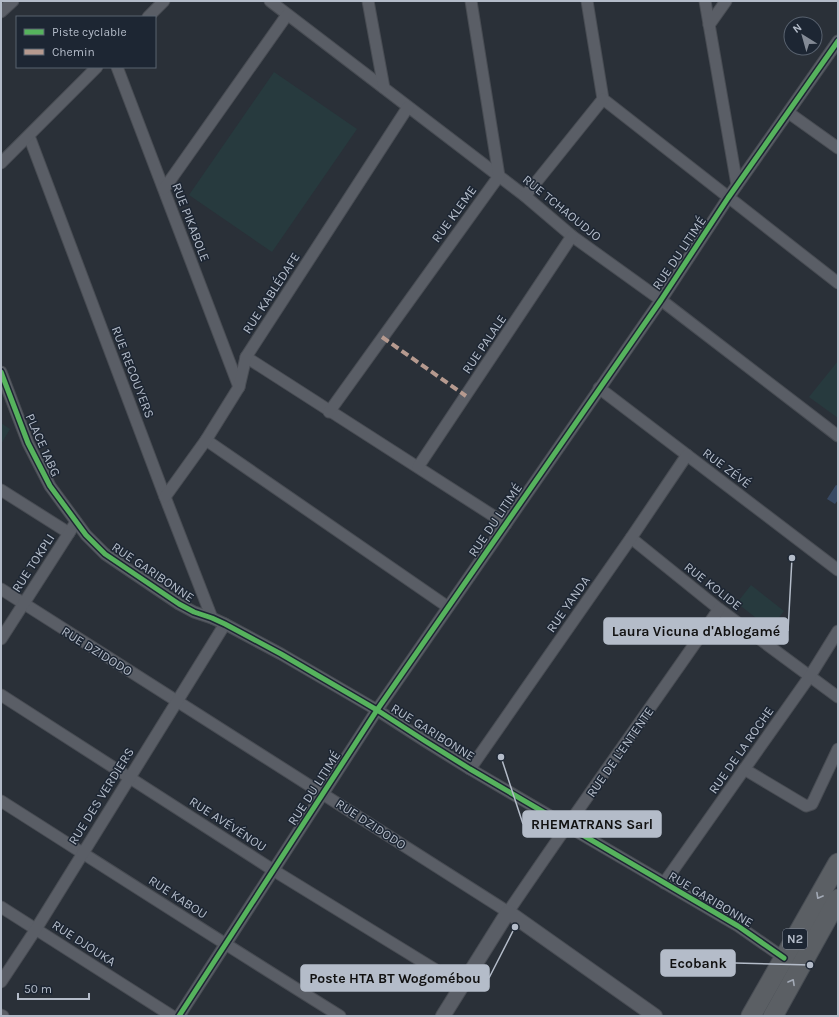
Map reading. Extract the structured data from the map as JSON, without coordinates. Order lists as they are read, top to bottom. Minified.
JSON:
{"streets":{"highway":["N2"],"street":["RUE TCHAOUDJO","RUE KLEME","RUE PIKABOLE","RUE DU LITIMÉ","RUE KABLÉDAFE","RUE PALALE","RUE RECOUYERS","PLACE 1ABG","RUE ZÉVÉ","RUE TOKPLI","RUE GARIBONNE","RUE KOLIDE","RUE YANDA","RUE DZIDODO","RUE DE LA ROCHE","RUE DE L'ENTENTE","RUE DES VERDIERS","RUE AVÉVÉNOU","RUE KABOU","RUE DJOUKA"]},"crossings":[["RUE TCHAOUDJO","RUE KLEME"],["RUE TCHAOUDJO","RUE DU LITIMÉ"],["RUE TCHAOUDJO","RUE KABLÉDAFE"],["RUE TCHAOUDJO","RUE PALALE"],["RUE PIKABOLE","RUE KABLÉDAFE"],["RUE DU LITIMÉ","RUE ZÉVÉ"],["RUE DU LITIMÉ","RUE GARIBONNE"],["RUE DU LITIMÉ","RUE DZIDODO"],["RUE DU LITIMÉ","RUE AVÉVÉNOU"],["RUE DU LITIMÉ","RUE KABOU"],["RUE KABLÉDAFE","RUE RECOUYERS"],["RUE RECOUYERS","RUE GARIBONNE"],["PLACE 1ABG","RUE TOKPLI"],["PLACE 1ABG","RUE GARIBONNE"],["RUE ZÉVÉ","RUE YANDA"],["RUE TOKPLI","RUE GARIBONNE"],["RUE TOKPLI","RUE DZIDODO"],["RUE GARIBONNE","RUE YANDA"],["RUE GARIBONNE","RUE DE LA ROCHE"],["RUE GARIBONNE","RUE DE L'ENTENTE"],["RUE GARIBONNE","RUE DES VERDIERS"],["RUE GARIBONNE","N2"],["RUE KOLIDE","RUE YANDA"],["RUE KOLIDE","RUE DE LA ROCHE"],["RUE KOLIDE","RUE DE L'ENTENTE"],["RUE DZIDODO","RUE DE L'ENTENTE"],["RUE DZIDODO","RUE DES VERDIERS"],["RUE DE L'ENTENTE","RUE AVÉVÉNOU"],["RUE DES VERDIERS","RUE AVÉVÉNOU"],["RUE DES VERDIERS","RUE KABOU"],["RUE DES VERDIERS","RUE DJOUKA"]],"places":["Laura Vicuna d'Ablogamé","RHEMATRANS Sarl","Poste HTA BT Wogomébou","Ecobank"],"legend":["Piste cyclable","Chemin"],"scale_bar":"50 m","north":"top left"}
